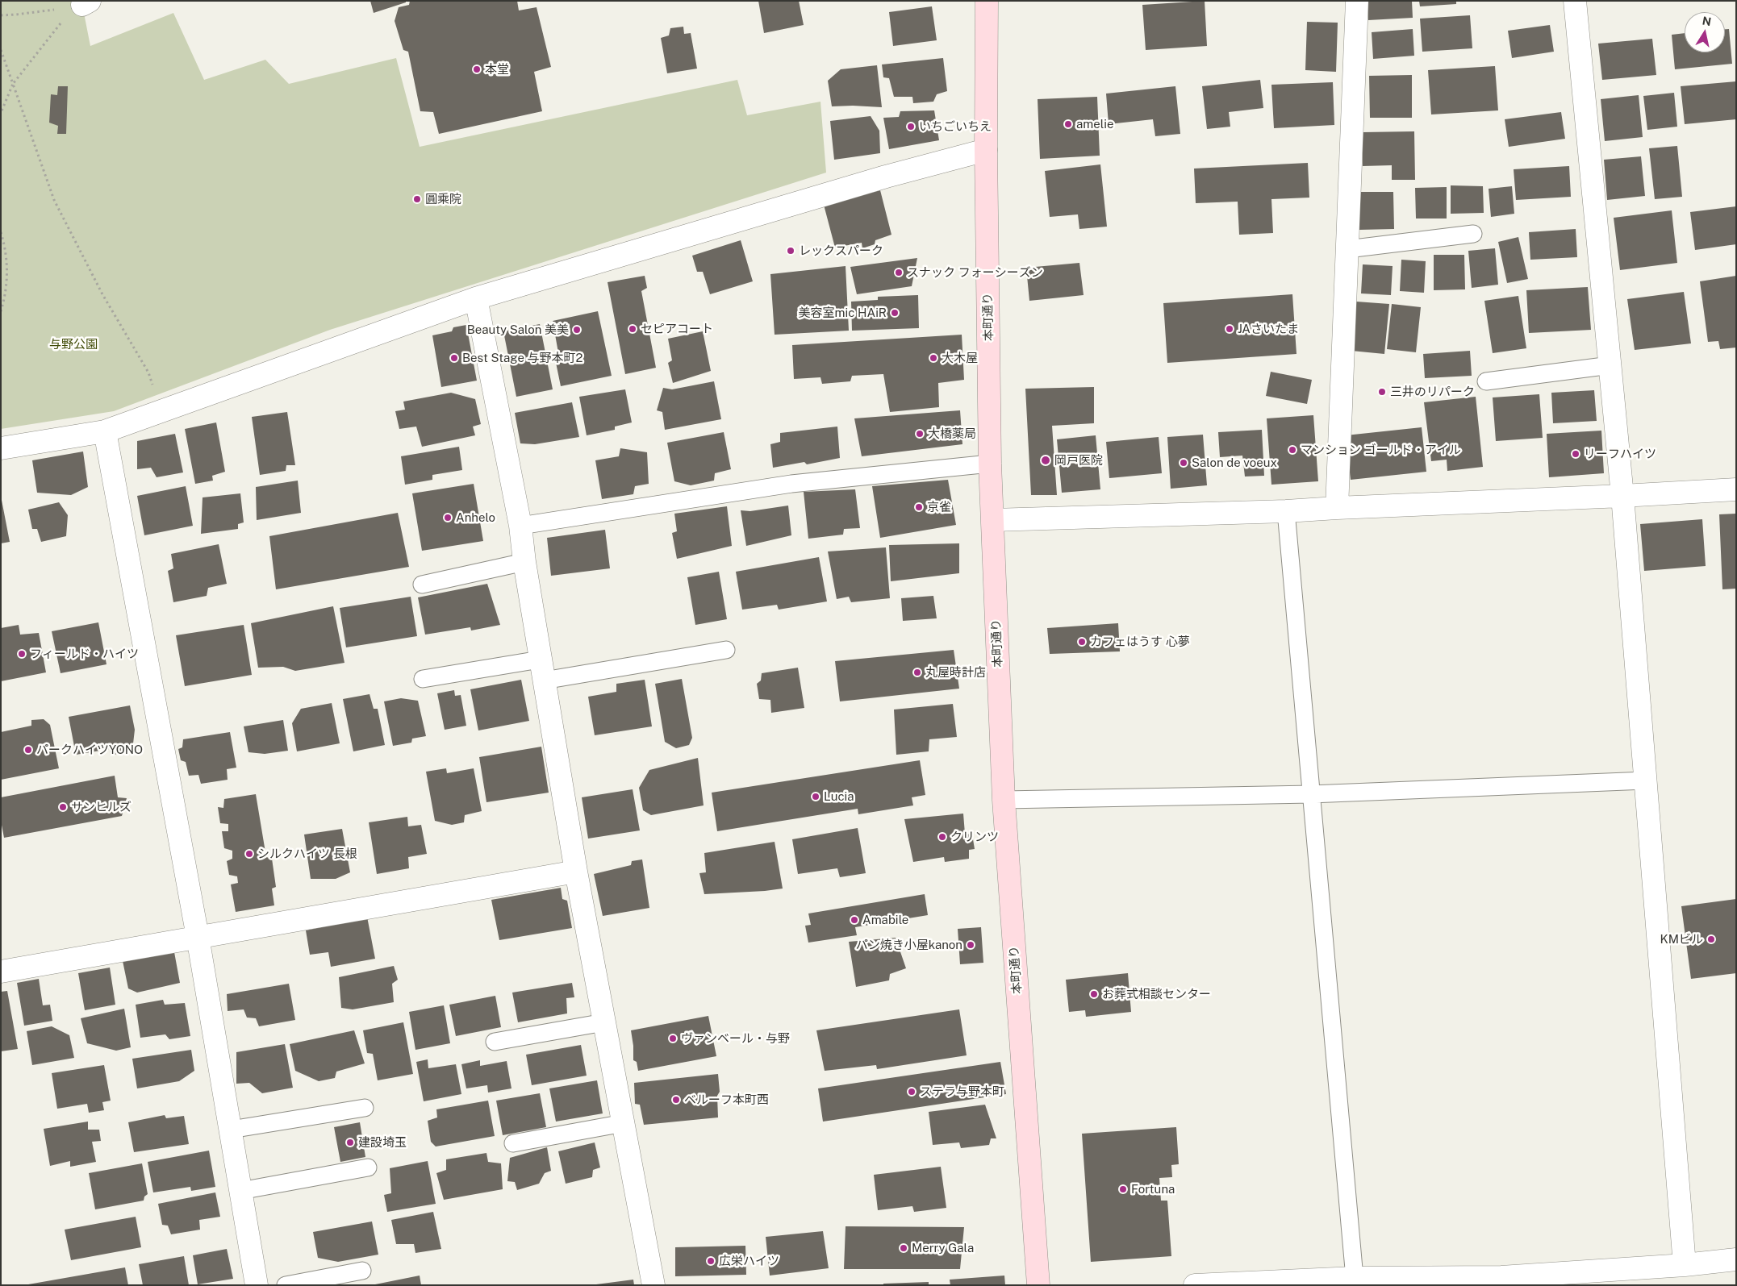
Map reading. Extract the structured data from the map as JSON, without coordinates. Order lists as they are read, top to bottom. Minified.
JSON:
{"streets":{"main road":["本町通り"]},"parks":["与野公園"],"places":["本堂","amelie","いちごいちえ","圓乘院","レックスパーク","スナック フォーシーズン","美容室mic HAiR","セピアコート","JAさいたま","Beauty Salon 美美","Best Stage 与野本町2","大木屋","三井のリパーク","大橋薬局","マンション ゴールド・アイル","リーフハイツ","岡戸医院","Salon de voeux","京雀","Anhelo","カフェはうす 心夢","フィールド・ハイツ","丸屋時計店","パークハイツYONO","Lucia","サンヒルズ","クリンツ","シルクハイツ 長根","Amabile","KMビル","パン焼き小屋kanon","お葬式相談センター","ヴァンベール・与野","ステラ与野本町","ベルーフ本町西","建設埼玉","Fortuna","Merry Gala","広栄ハイツ"],"north":"top"}
